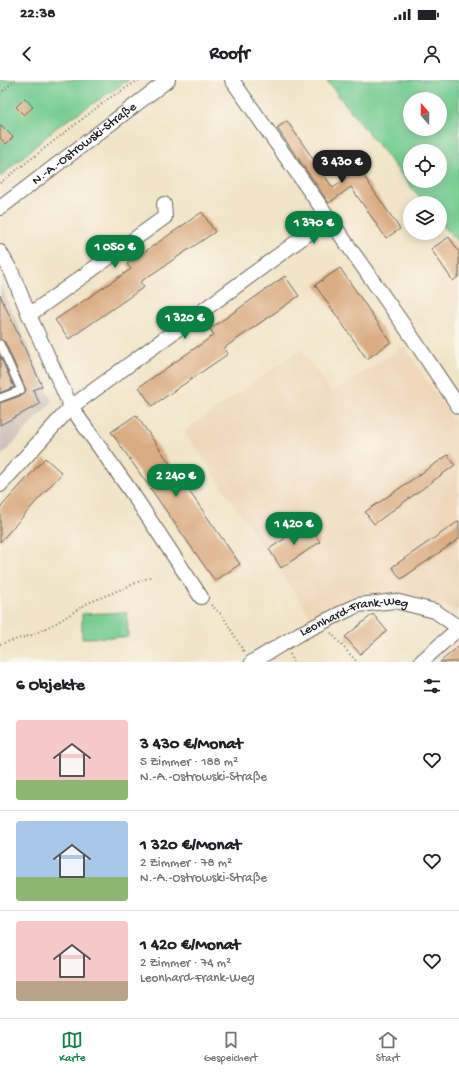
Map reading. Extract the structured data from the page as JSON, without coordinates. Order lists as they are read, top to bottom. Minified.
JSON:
{"streets":{"street":["N.-A.-Ostrowski-Straße","Leonhard-Frank-Weg"]},"north":"top","page":{"status":"22:38","header":"Roofr","price":["3 430 €","1 370 €","1 050 €","1 320 €","2 240 €","1 420 €"],"heading":"6 Objekte","list":[{"name":"3 430 €/Monat","note":"5 Zimmer · 188 m² · N.-A.-Ostrowski-Straße"},{"name":"1 320 €/Monat","note":"2 Zimmer · 78 m² · N.-A.-Ostrowski-Straße"},{"name":"1 420 €/Monat","note":"2 Zimmer · 74 m² · Leonhard-Frank-Weg"}],"tabs":["Karte","Gespeichert","Start"]}}
